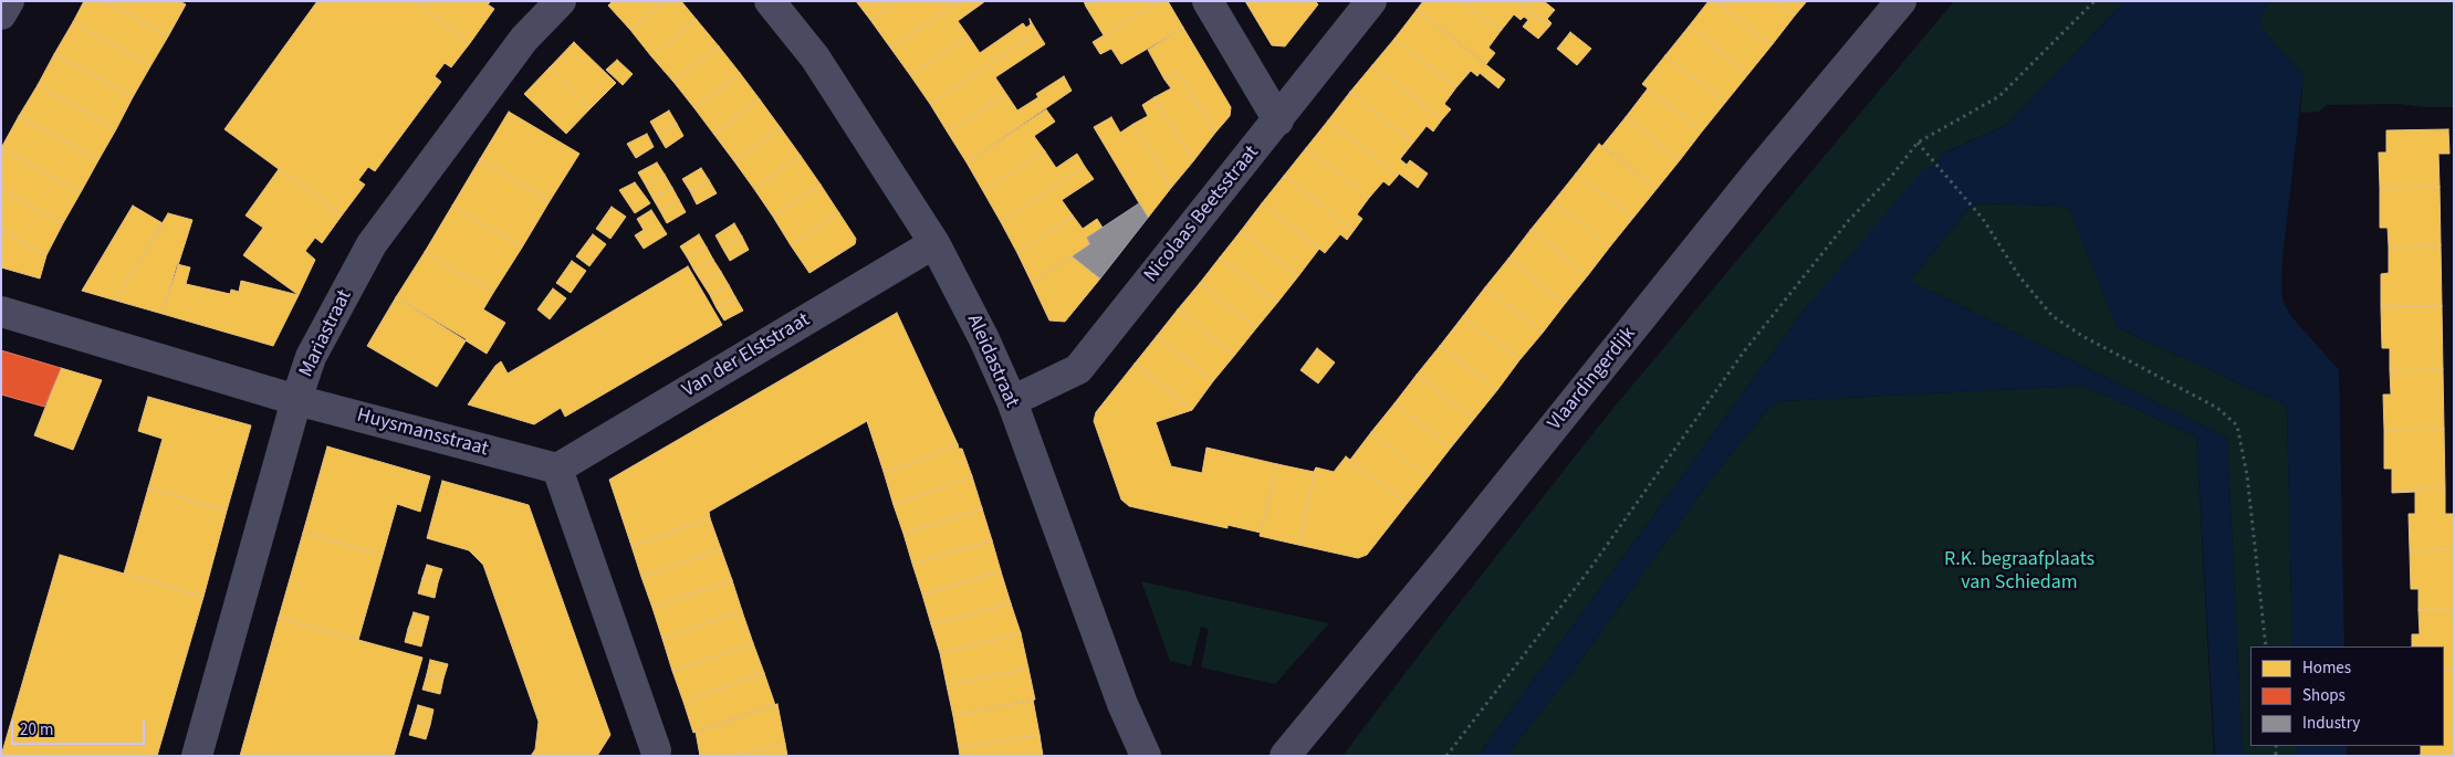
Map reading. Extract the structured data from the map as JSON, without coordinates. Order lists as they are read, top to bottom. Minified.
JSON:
{"streets":{"street":["Nicolaas Beetsstraat","Mariastraat","Van der Elststraat","Aleidastraat","Vlaardingerdijk","Huysmansstraat"]},"crossings":[["Nicolaas Beetsstraat","Aleidastraat"],["Mariastraat","Huysmansstraat"],["Van der Elststraat","Aleidastraat"],["Van der Elststraat","Huysmansstraat"]],"parks":["R.K. begraafplaats van Schiedam"],"legend":["Homes","Shops","Industry"],"scale_bar":"20 m"}
